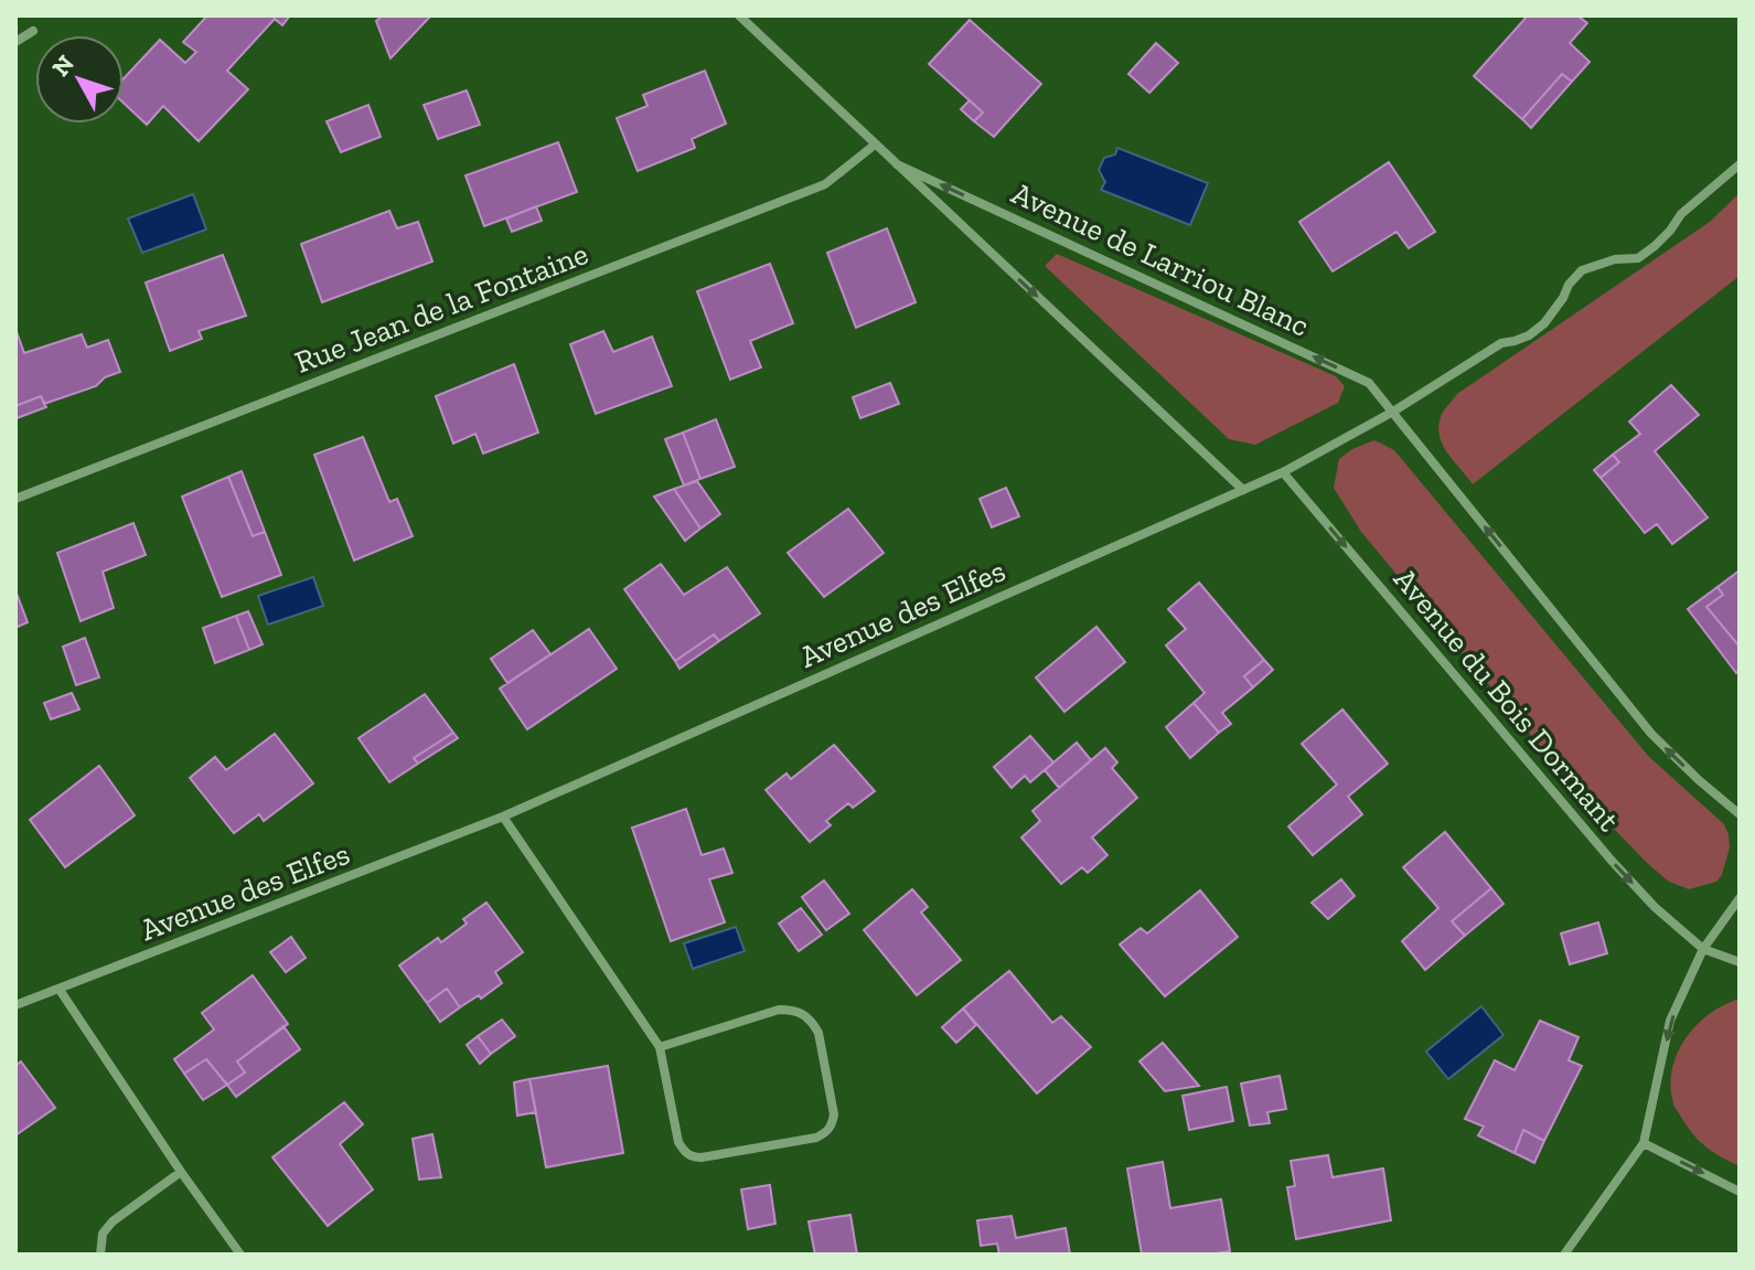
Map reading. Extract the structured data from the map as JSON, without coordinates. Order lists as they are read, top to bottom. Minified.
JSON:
{"streets":{"street":["Avenue de Larriou Blanc","Rue Jean de la Fontaine","Avenue des Elfes","Avenue du Bois Dormant"]},"crossings":[["Avenue de Larriou Blanc","Rue Jean de la Fontaine"],["Avenue de Larriou Blanc","Avenue des Elfes"],["Avenue des Elfes","Avenue du Bois Dormant"]],"one_way":["Avenue du Bois Dormant"],"north":"top left"}
